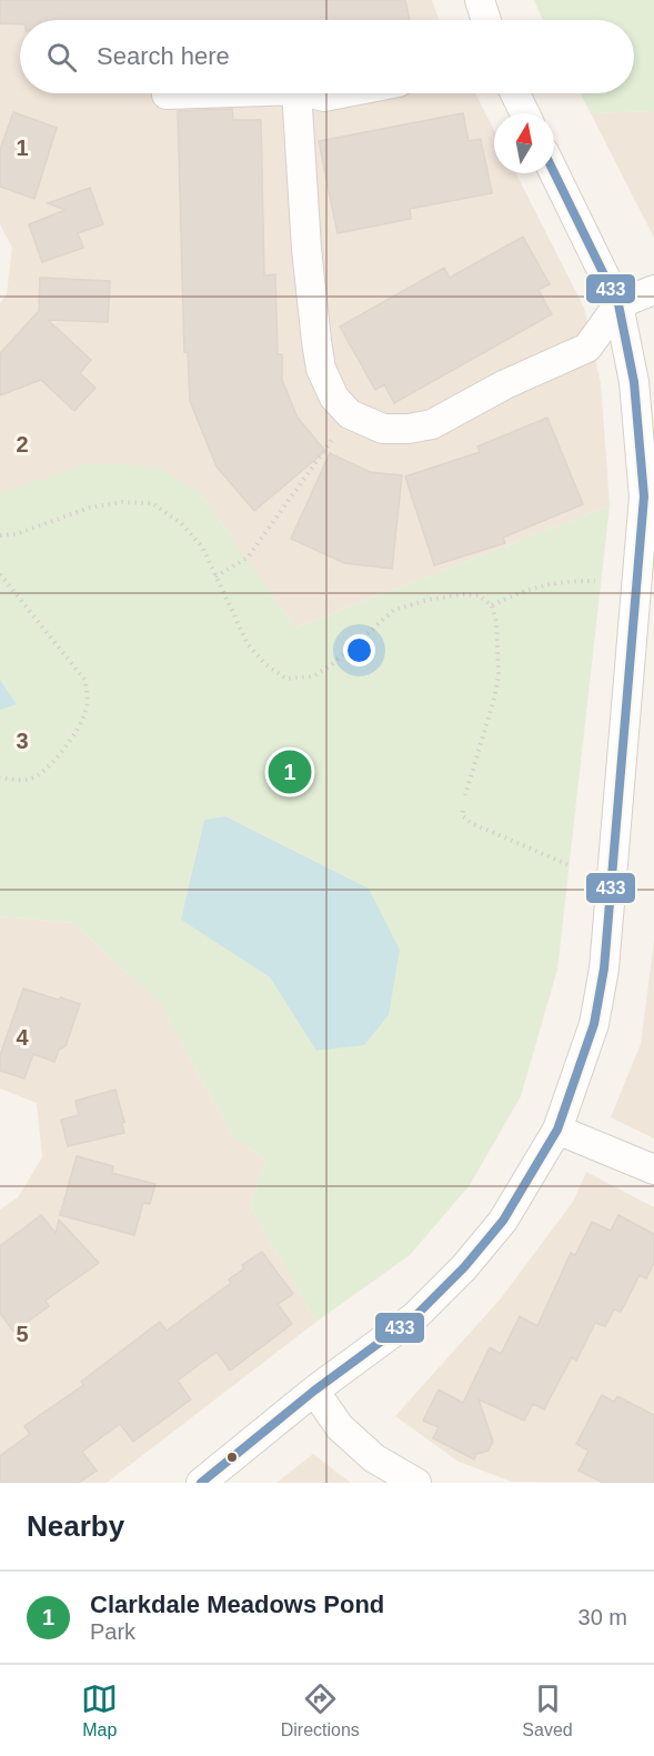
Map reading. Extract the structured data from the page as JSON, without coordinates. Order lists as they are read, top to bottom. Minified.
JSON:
{"lines":["transit line 433"],"north":"top","page":{"search":"Search here","pins":"1","heading":"Nearby","list":[{"mark":"1","name":"Clarkdale Meadows Pond","note":"Park","value":"30 m"}],"nav":["Map","Directions","Saved"]},"grid":{"rows":["1","2","3","4","5"]}}
